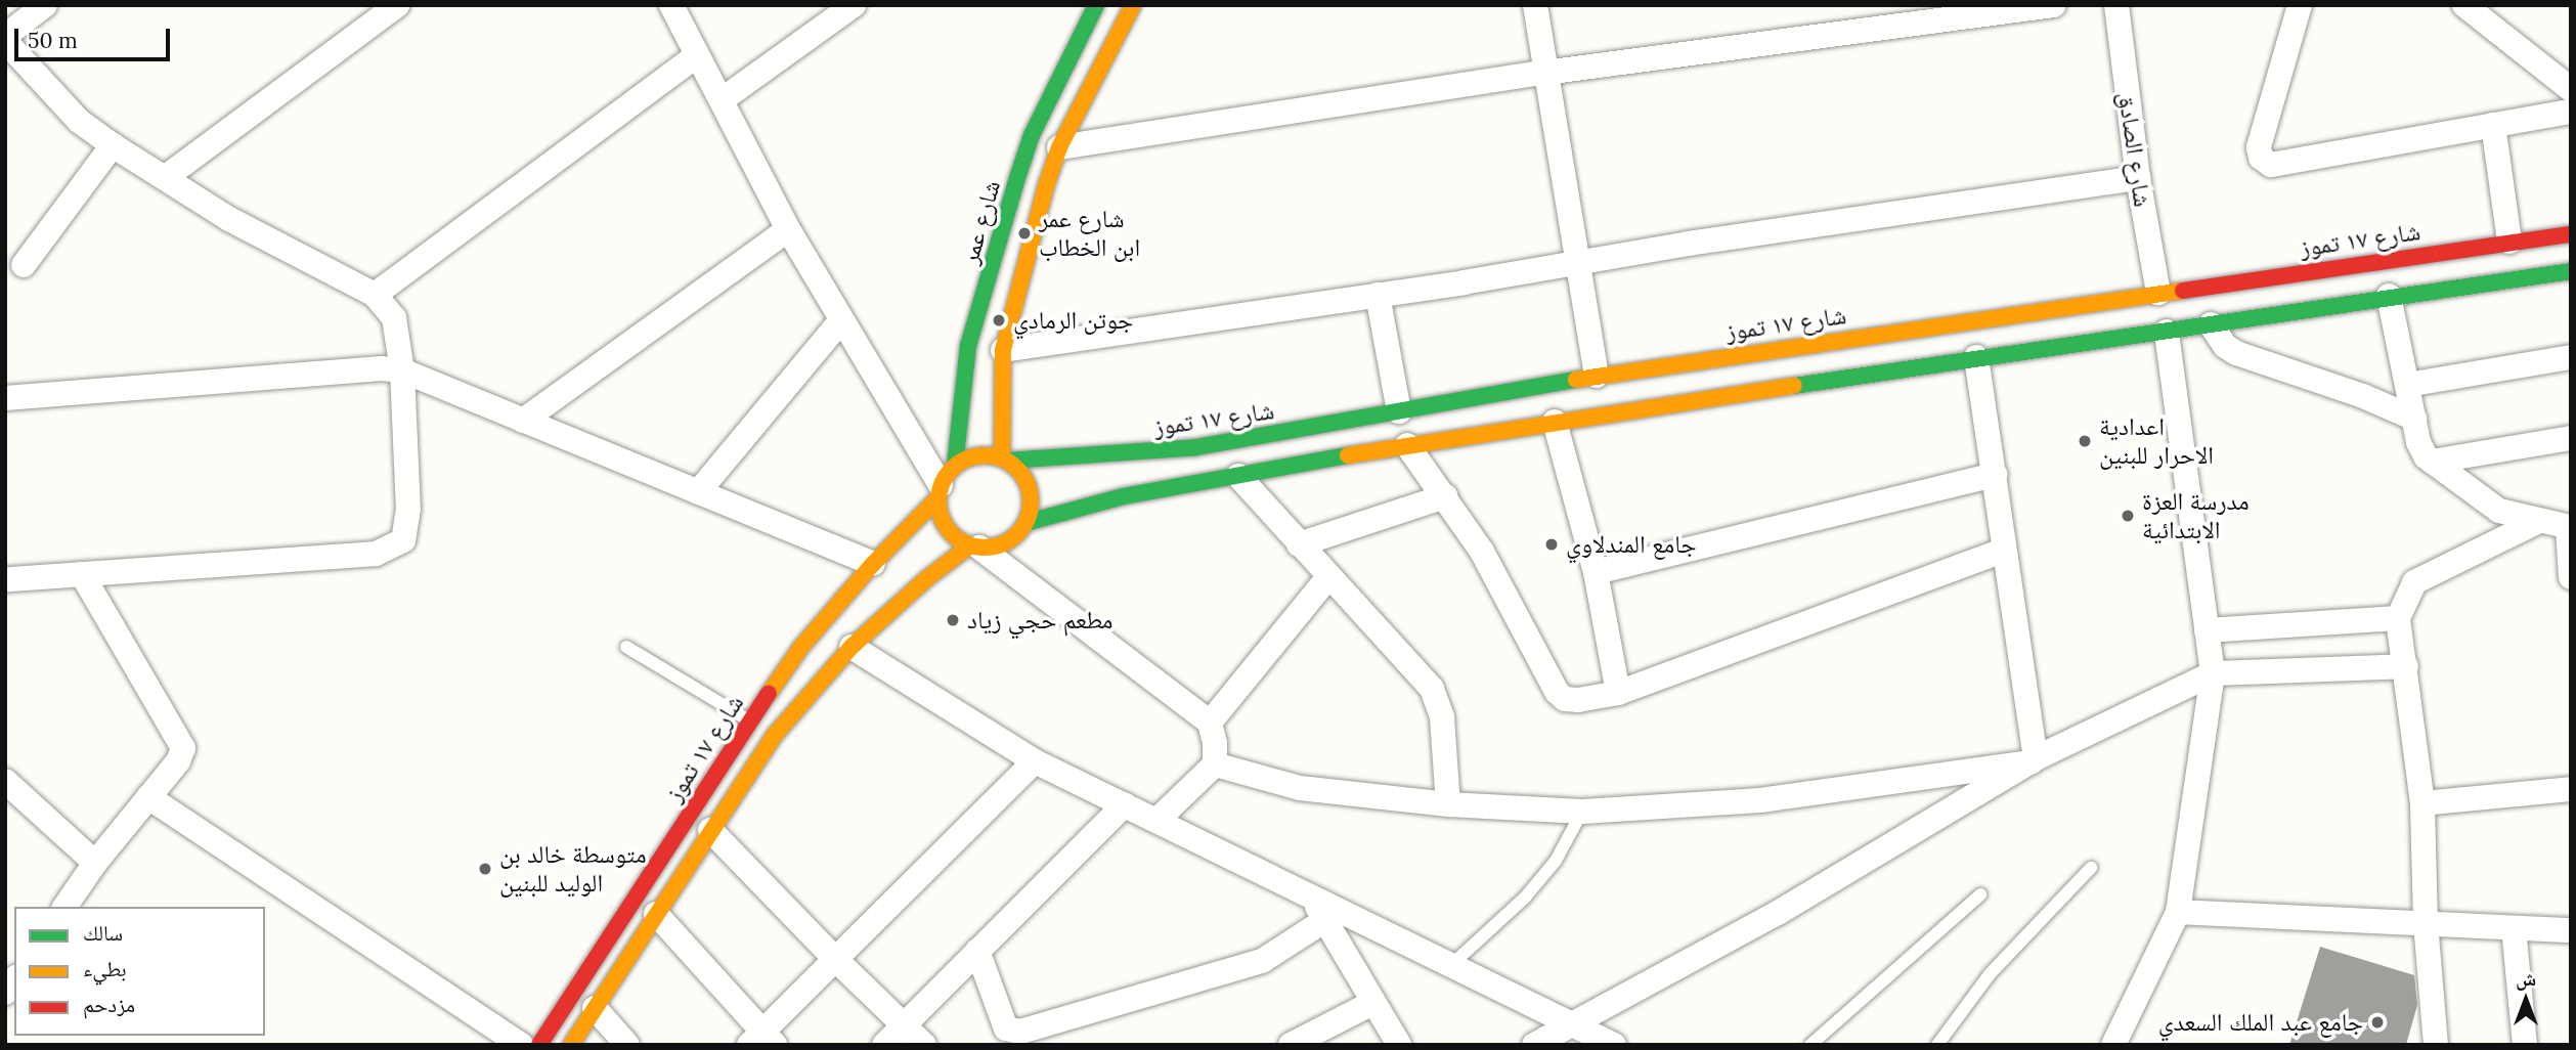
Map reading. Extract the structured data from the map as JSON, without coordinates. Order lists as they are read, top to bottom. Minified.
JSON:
{"streets":{"main road":["شارع عمر","شارع ١٧ تموز"],"street":["شارع الصادق"]},"crossings":[["شارع الصادق","شارع ١٧ تموز"],["شارع عمر","شارع ١٧ تموز"]],"places":["شارع عمر ابن الخطاب","جوتن الرمادي","اعدادية الاحرار للبنين","مدرسة العزة الابتدائية","جامع المندلاوي","مطعم حجي زياد","متوسطة خالد بن الوليد للبنين","جامع عبد الملك السعدي"],"legend":["سالك","بطيء","مزدحم"],"scale_bar":"50 m","north":"top"}
